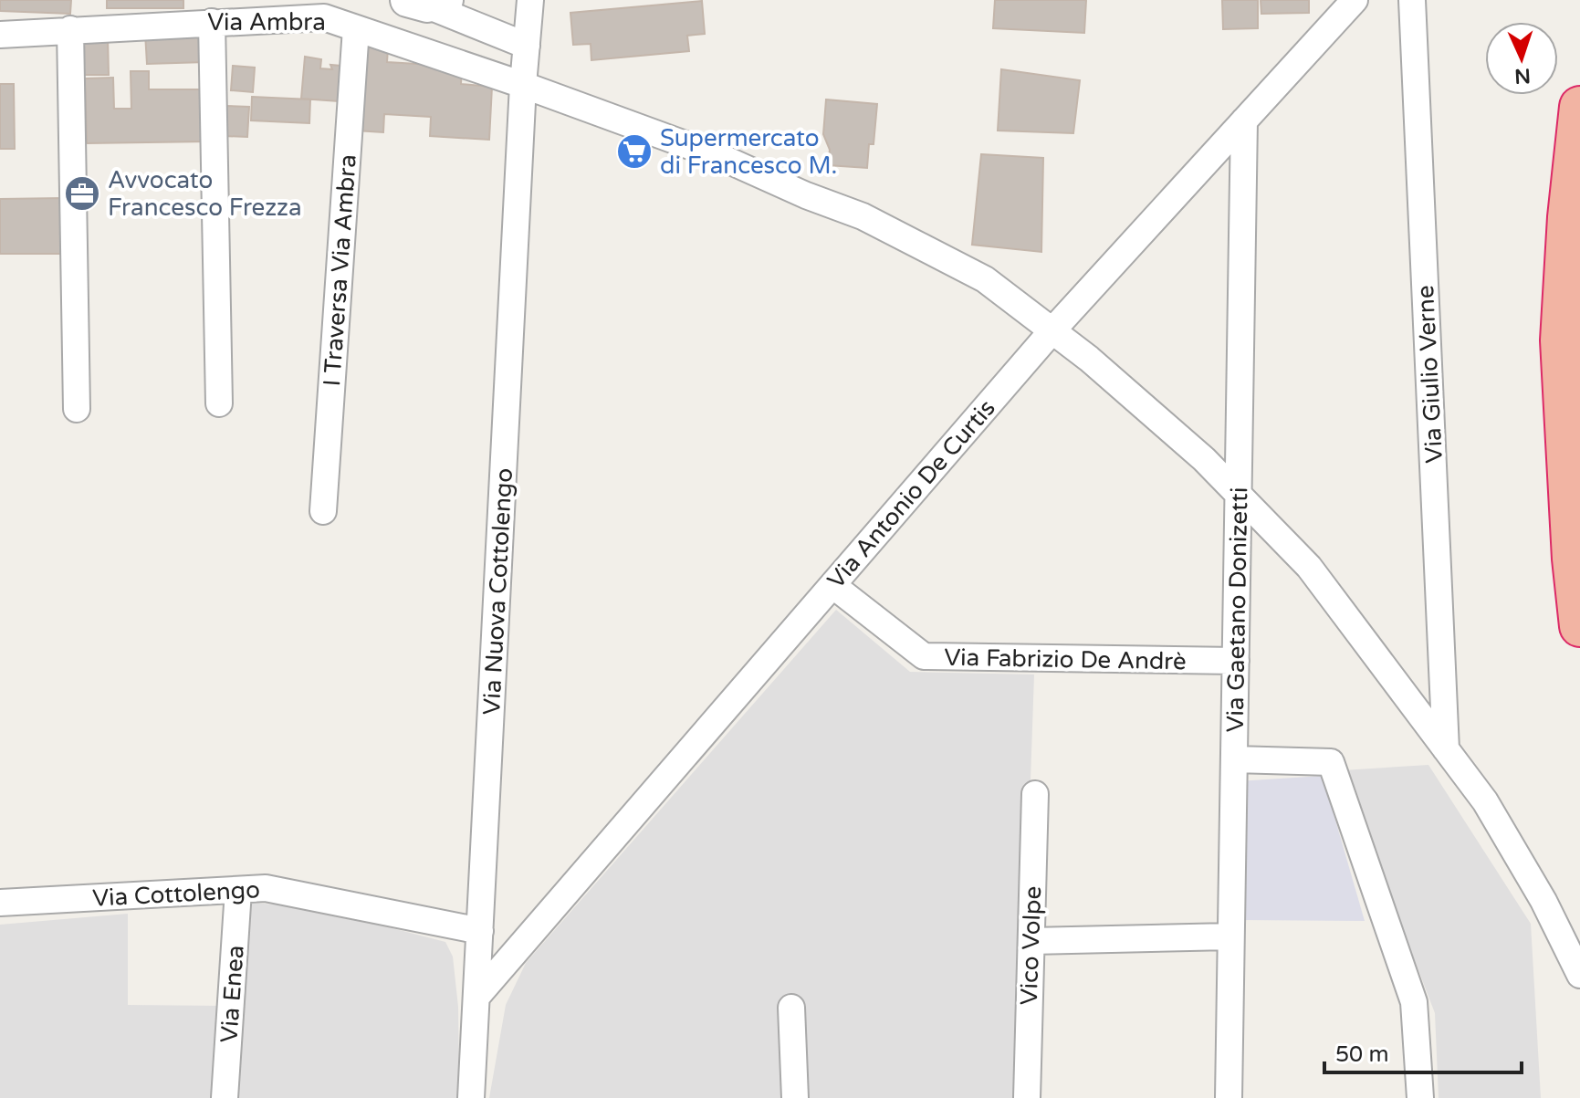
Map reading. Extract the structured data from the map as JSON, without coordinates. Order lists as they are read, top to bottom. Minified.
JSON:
{"streets":{"street":["Via Ambra","I Traversa Via Ambra","Via Giulio Verne","Via Antonio De Curtis","Via Nuova Cottolengo","Via Gaetano Donizetti","Via Fabrizio De Andrè","Via Cottolengo","Vico Volpe","Via Enea"]},"crossings":[["Via Ambra","I Traversa Via Ambra"],["Via Ambra","Via Giulio Verne"],["Via Ambra","Via Antonio De Curtis"],["Via Ambra","Via Nuova Cottolengo"],["Via Ambra","Via Gaetano Donizetti"],["Via Antonio De Curtis","Via Nuova Cottolengo"],["Via Antonio De Curtis","Via Gaetano Donizetti"],["Via Antonio De Curtis","Via Fabrizio De Andrè"],["Via Nuova Cottolengo","Via Cottolengo"],["Via Gaetano Donizetti","Via Fabrizio De Andrè"],["Via Cottolengo","Via Enea"]],"places":{"supermarket":["Supermercato di Francesco M."],"office":["Avvocato Francesco Frezza"]},"scale_bar":"50 m","north":"bottom"}
